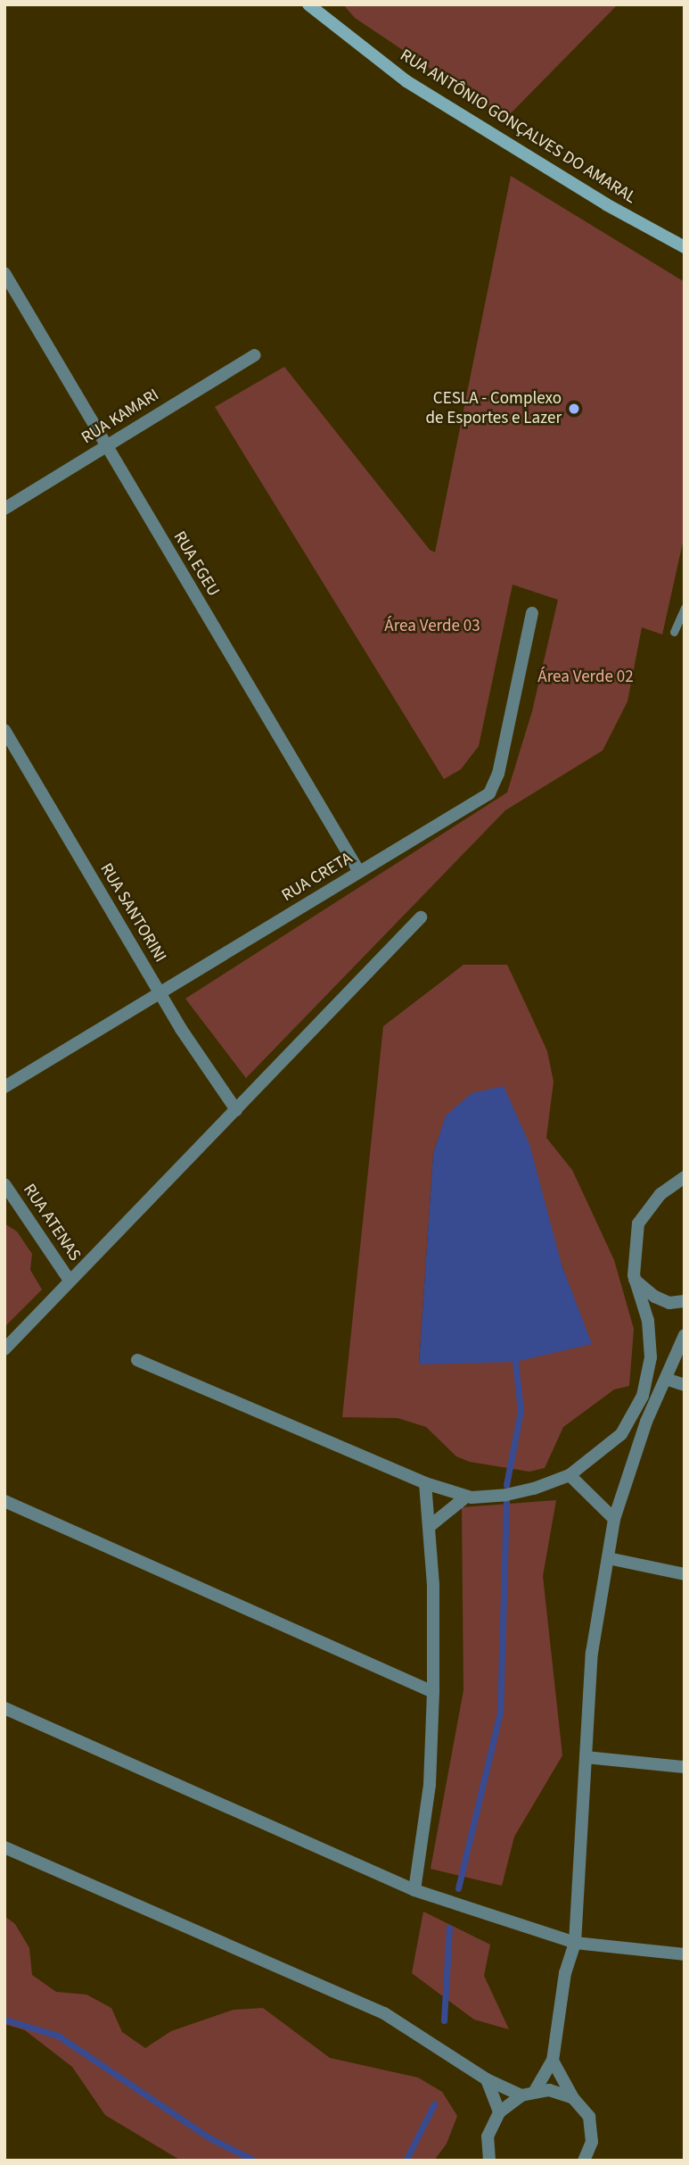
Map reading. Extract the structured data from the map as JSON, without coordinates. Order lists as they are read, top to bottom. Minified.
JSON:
{"streets":{"street":["RUA ANTÔNIO GONÇALVES DO AMARAL","RUA KAMARI","RUA EGEU","RUA CRETA","RUA SANTORINI","RUA ATENAS"]},"crossings":[["RUA KAMARI","RUA EGEU"],["RUA EGEU","RUA CRETA"],["RUA CRETA","RUA SANTORINI"]],"parks":["Área Verde 03","Área Verde 02"],"places":["CESLA - Complexo de Esportes e Lazer"]}
